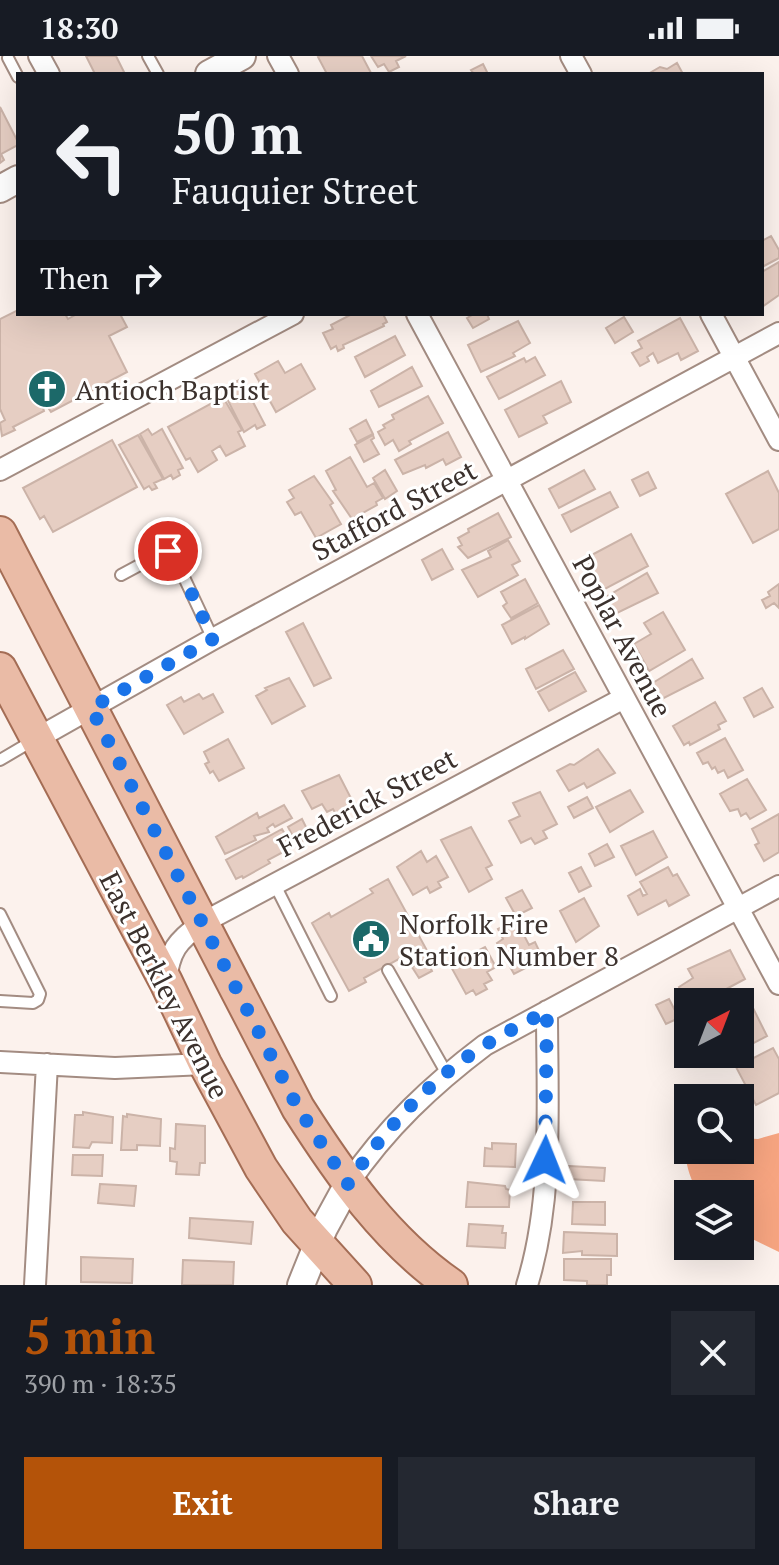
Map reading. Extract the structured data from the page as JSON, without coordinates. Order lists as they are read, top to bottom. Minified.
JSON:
{"streets":{"main road":["East Berkley Avenue"],"street":["Stafford Street","Poplar Avenue","Frederick Street"]},"crossings":[["Stafford Street","Poplar Avenue"],["Stafford Street","East Berkley Avenue"],["Poplar Avenue","Frederick Street"],["Frederick Street","East Berkley Avenue"]],"places":{"church":["Antioch Baptist"],"public building":["Norfolk Fire Station Number 8"]},"north":"top right","page":{"status":"18:30","turn":["50 m","Fauquier Street"],"then":"Then","heading":["5 min","390 m · 18:35"],"buttons":["Exit","Share"]}}
